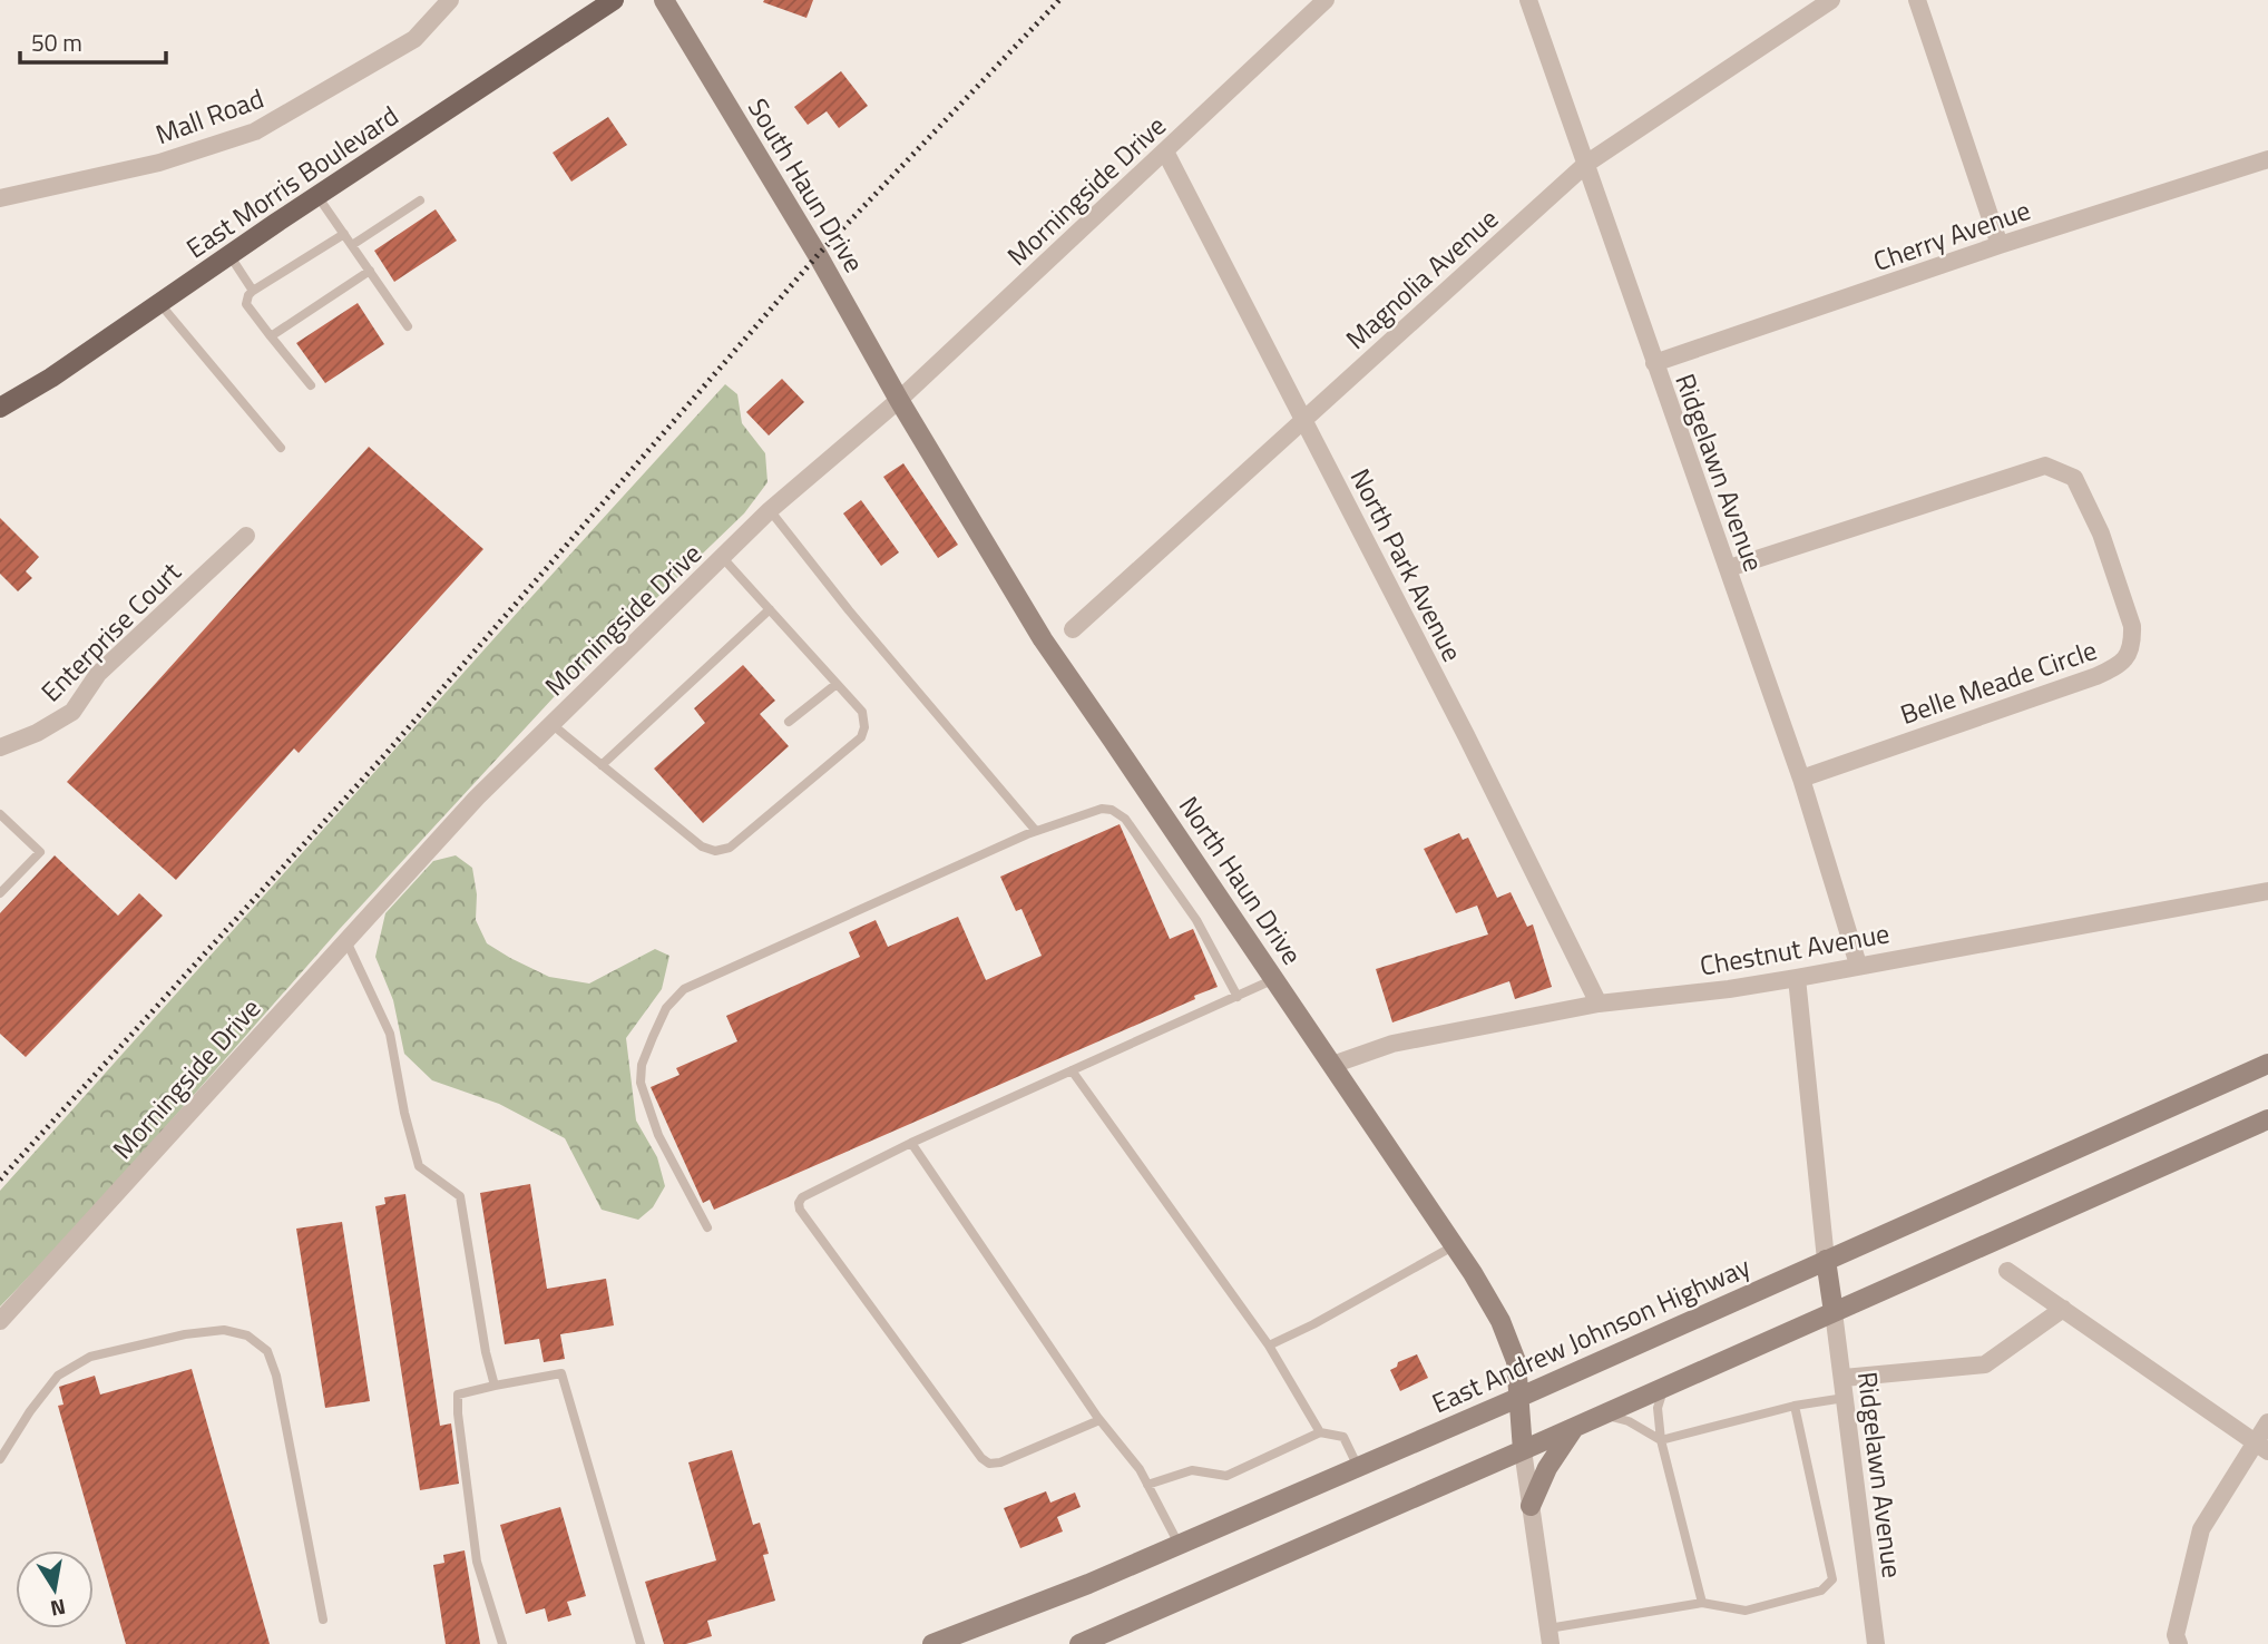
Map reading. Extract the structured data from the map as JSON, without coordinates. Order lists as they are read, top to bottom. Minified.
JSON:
{"streets":{"main road":["East Morris Boulevard","South Haun Drive","North Haun Drive","East Andrew Johnson Highway"],"street":["Mall Road","Morningside Drive","Cherry Avenue","Magnolia Avenue","Ridgelawn Avenue","North Park Avenue","Enterprise Court","Belle Meade Circle","Chestnut Avenue"]},"crossings":[["South Haun Drive","Morningside Drive"],["South Haun Drive","North Haun Drive"],["Morningside Drive","North Park Avenue"],["Morningside Drive","North Haun Drive"],["Cherry Avenue","Ridgelawn Avenue"],["Magnolia Avenue","Ridgelawn Avenue"],["Magnolia Avenue","North Park Avenue"],["Ridgelawn Avenue","Belle Meade Circle"],["Ridgelawn Avenue","Chestnut Avenue"],["North Park Avenue","Chestnut Avenue"],["North Haun Drive","Chestnut Avenue"],["North Haun Drive","East Andrew Johnson Highway"]],"scale_bar":"50 m","north":"bottom"}
